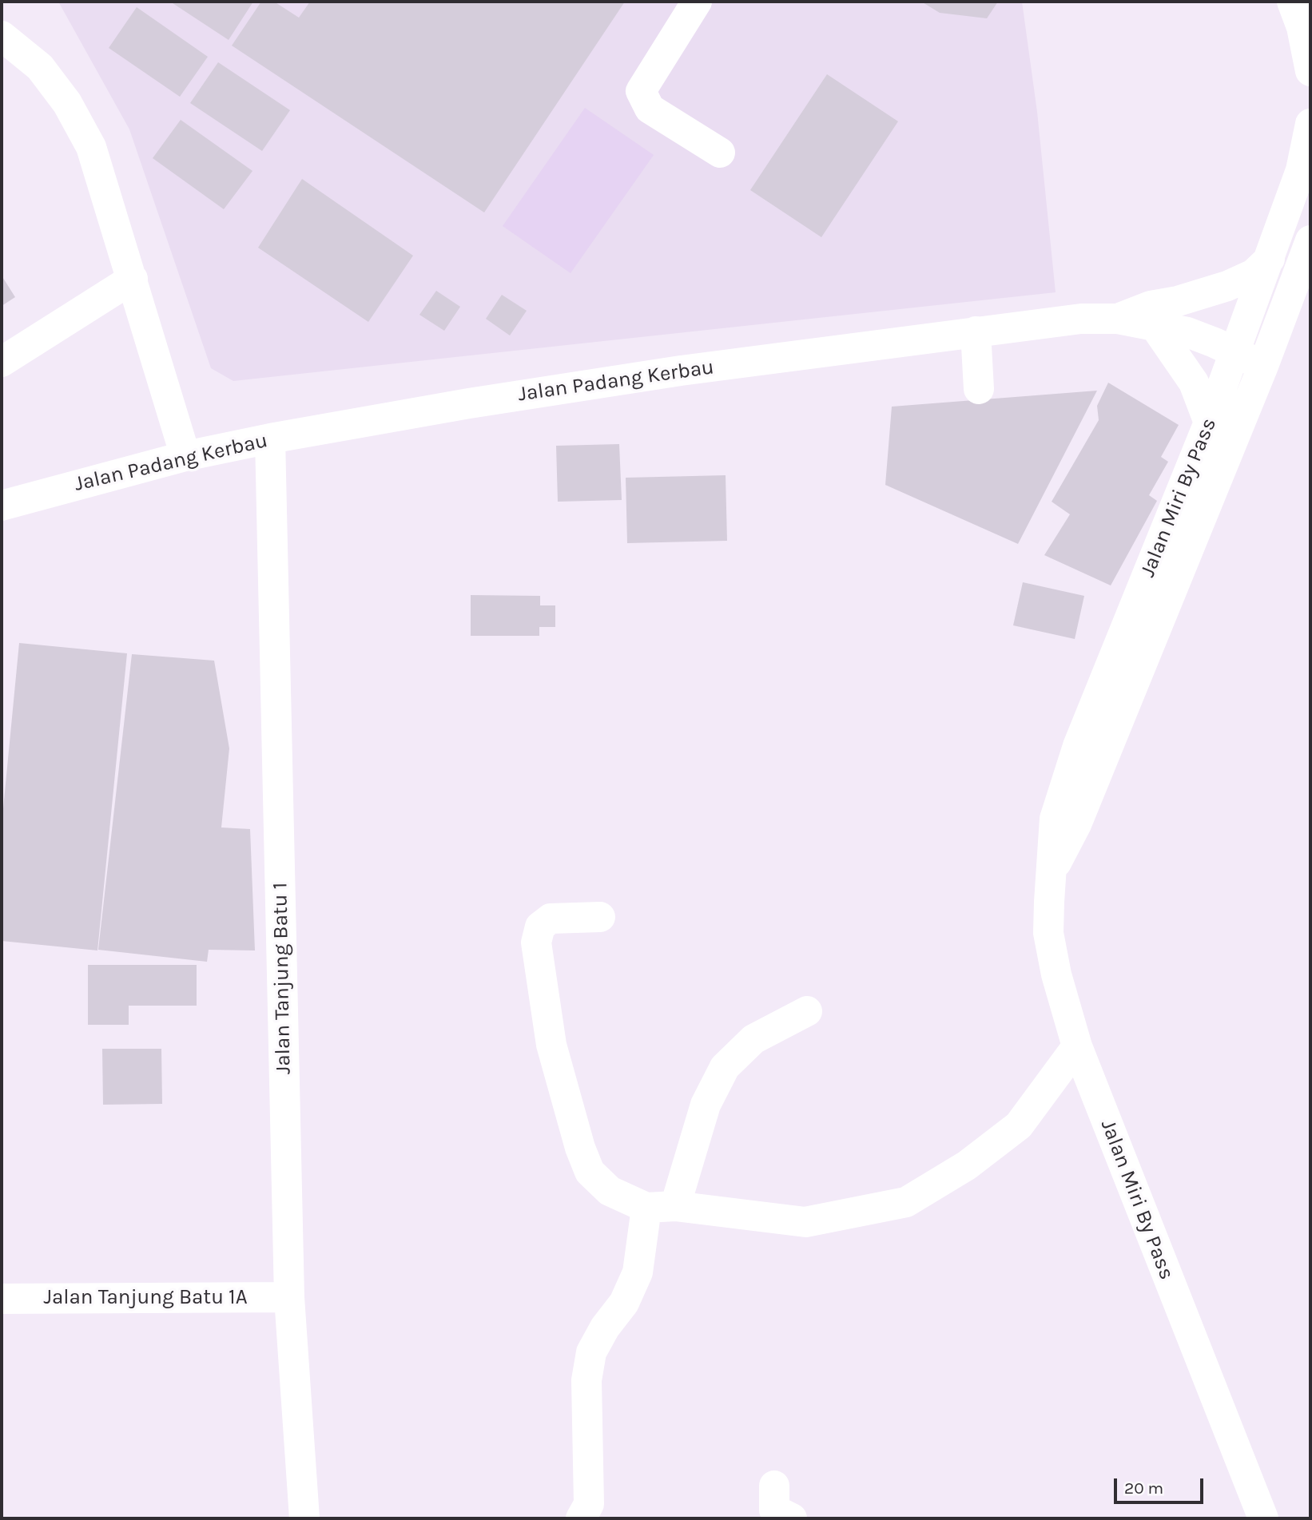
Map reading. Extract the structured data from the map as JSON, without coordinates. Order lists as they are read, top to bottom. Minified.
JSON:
{"streets":{"street":["Jalan Padang Kerbau","Jalan Miri By Pass","Jalan Tanjung Batu 1","Jalan Tanjung Batu 1A"]},"crossings":[["Jalan Padang Kerbau","Jalan Miri By Pass"],["Jalan Padang Kerbau","Jalan Tanjung Batu 1"],["Jalan Tanjung Batu 1","Jalan Tanjung Batu 1A"]],"scale_bar":"20 m"}
